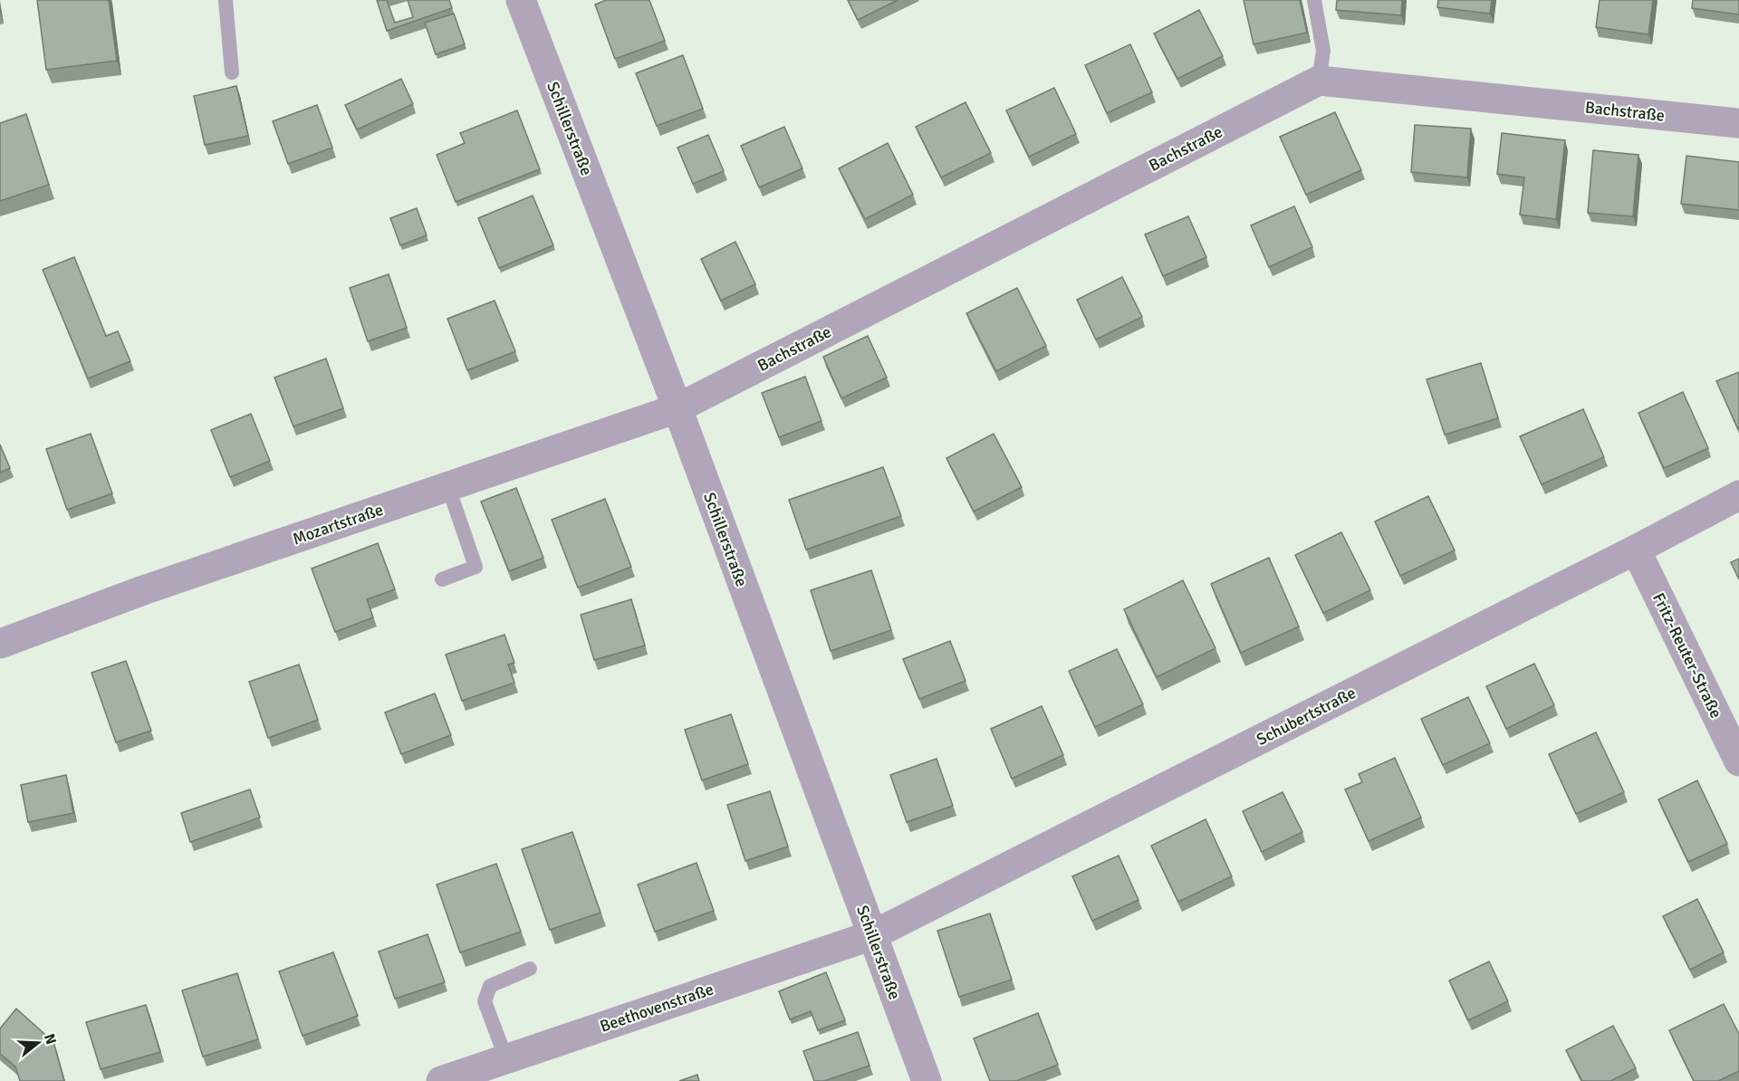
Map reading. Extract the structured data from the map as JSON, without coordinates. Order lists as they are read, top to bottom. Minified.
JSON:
{"streets":{"street":["Bachstraße","Schillerstraße","Mozartstraße","Fritz-Reuter-Straße","Schubertstraße","Beethovenstraße"]},"crossings":[["Bachstraße","Schillerstraße"],["Bachstraße","Mozartstraße"],["Schillerstraße","Mozartstraße"],["Schillerstraße","Schubertstraße"],["Schillerstraße","Beethovenstraße"],["Fritz-Reuter-Straße","Schubertstraße"],["Schubertstraße","Beethovenstraße"]],"north":"right"}
